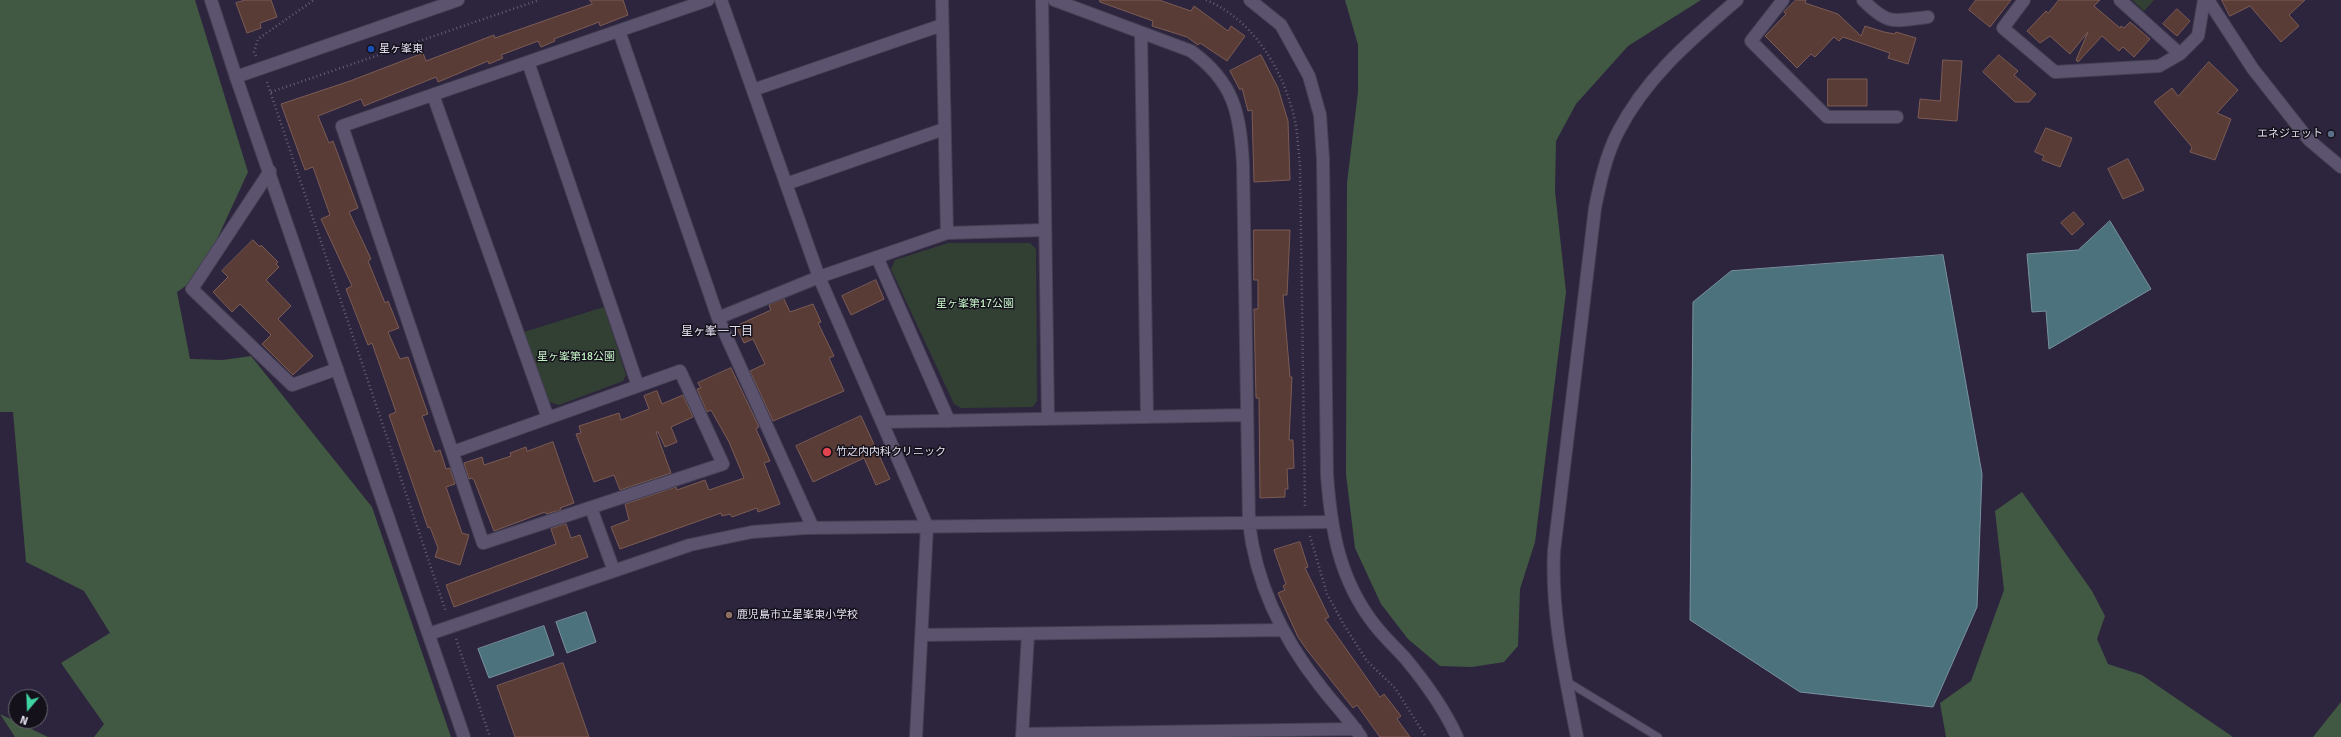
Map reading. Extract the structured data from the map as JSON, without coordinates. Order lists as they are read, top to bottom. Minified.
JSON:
{"districts":["星ヶ峯一丁目"],"parks":["星ヶ峯第17公園","星ヶ峯第18公園"],"places":["星ヶ峯東","エネジェット","竹之内内科クリニック","鹿児島市立星峯東小学校"],"north":"bottom"}
